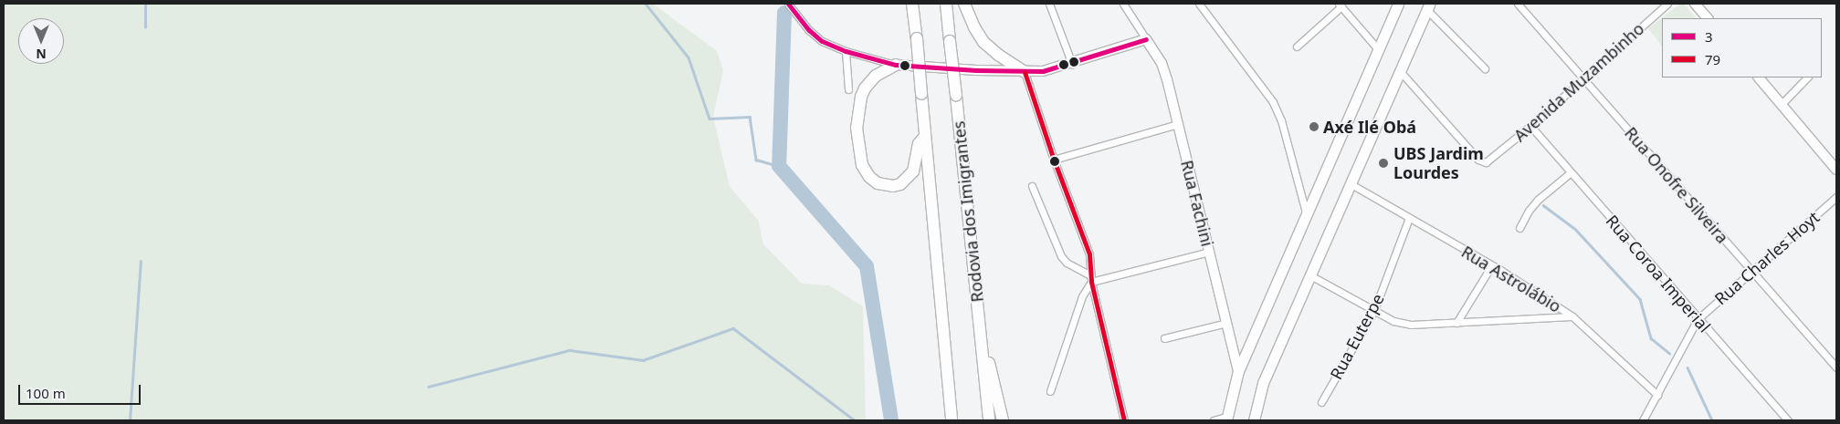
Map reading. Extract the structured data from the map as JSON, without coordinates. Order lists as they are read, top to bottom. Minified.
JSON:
{"streets":{"highway":["Rodovia dos Imigrantes"],"street":["Avenida Muzambinho","Rua Onofre Silveira","Rua Fachini","Rua Charles Hoyt","Rua Coroa Imperial","Rua Astrolábio","Rua Euterpe"]},"crossings":[["Avenida Muzambinho","Rua Onofre Silveira"],["Avenida Muzambinho","Rua Coroa Imperial"],["Rua Onofre Silveira","Rua Charles Hoyt"],["Rua Charles Hoyt","Rua Coroa Imperial"],["Rua Astrolábio","Rua Euterpe"]],"places":["Axé Ilé Obá","UBS Jardim Lourdes"],"lines":["transit line 3","transit line 79"],"legend":["3","79"],"scale_bar":"100 m","north":"bottom"}
